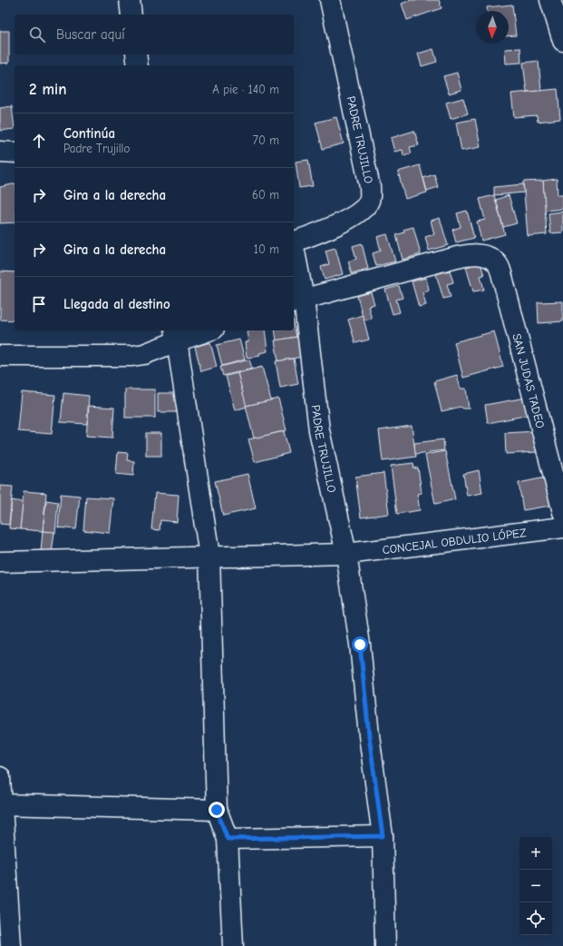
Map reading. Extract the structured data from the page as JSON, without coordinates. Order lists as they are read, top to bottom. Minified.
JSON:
{"streets":{"street":["PADRE TRUJILLO","SAN JUDAS TADEO","CONCEJAL OBDULIO LÓPEZ"]},"crossings":[["PADRE TRUJILLO","SAN JUDAS TADEO"],["PADRE TRUJILLO","CONCEJAL OBDULIO LÓPEZ"]],"north":"bottom","page":{"search":"Buscar aquí","heading":["2 min","A pie · 140 m"],"list":[["Continúa","Padre Trujillo","70 m"],["Gira a la derecha","60 m"],["Gira a la derecha","10 m"],"Llegada al destino"],"map_buttons":["+","−"]}}
